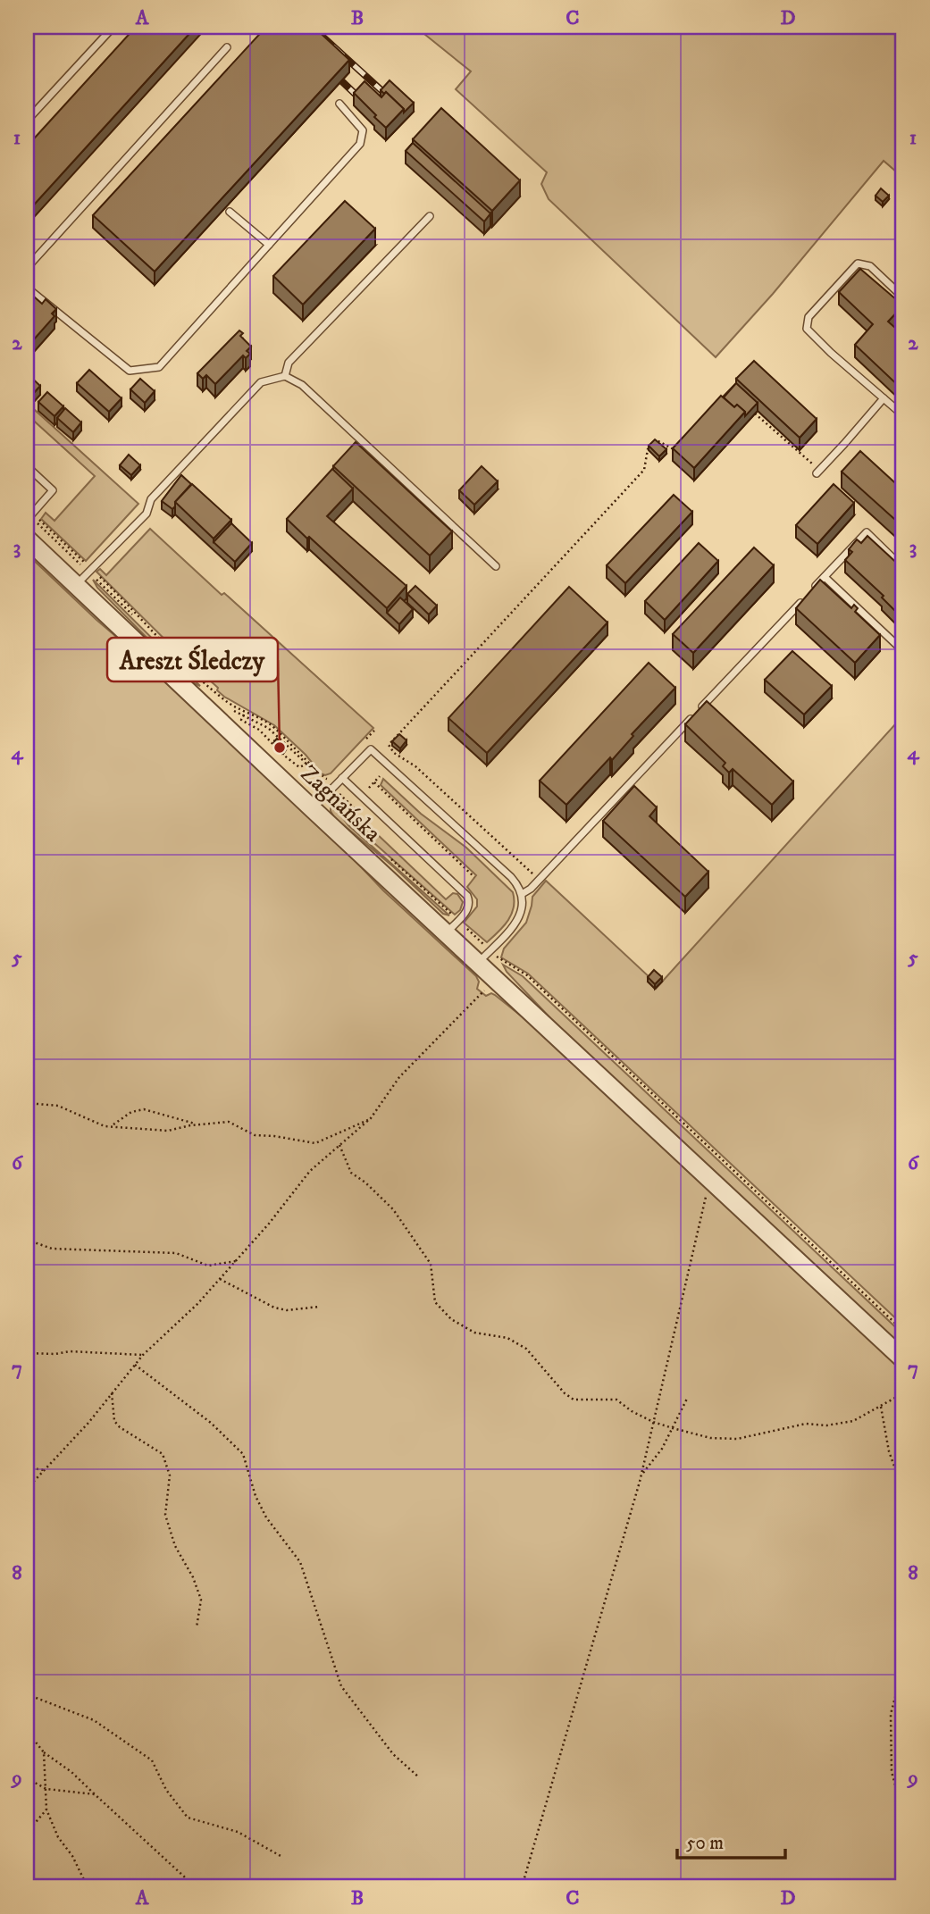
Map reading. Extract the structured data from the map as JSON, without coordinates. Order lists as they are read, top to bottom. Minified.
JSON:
{"streets":{"street":["Zagnańska"]},"places":["Areszt Śledczy"],"scale_bar":"50 m","grid":{"columns":["A","B","C","D"],"rows":["1","2","3","4","5","6","7","8","9"]}}
